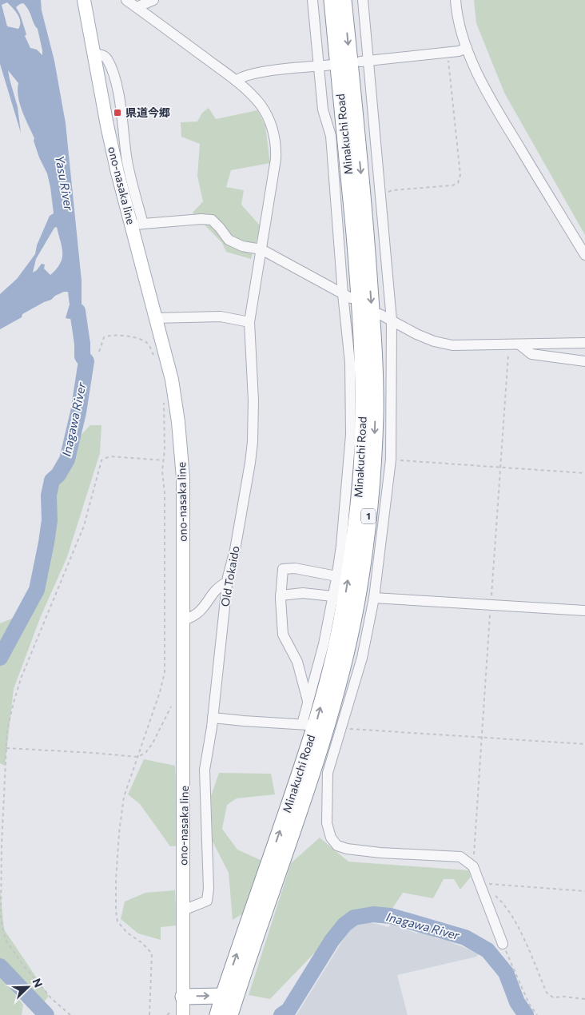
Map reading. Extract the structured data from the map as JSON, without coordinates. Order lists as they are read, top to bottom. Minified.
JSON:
{"streets":{"highway":["Minakuchi Road","1"],"main road":["ono-nasaka line"],"street":["Old Tokaido"]},"crossings":[["ono-nasaka line","Old Tokaido"]],"water":["Yasu River","Inagawa River"],"places":{"transit":["県道今郷"]},"north":"top right"}
